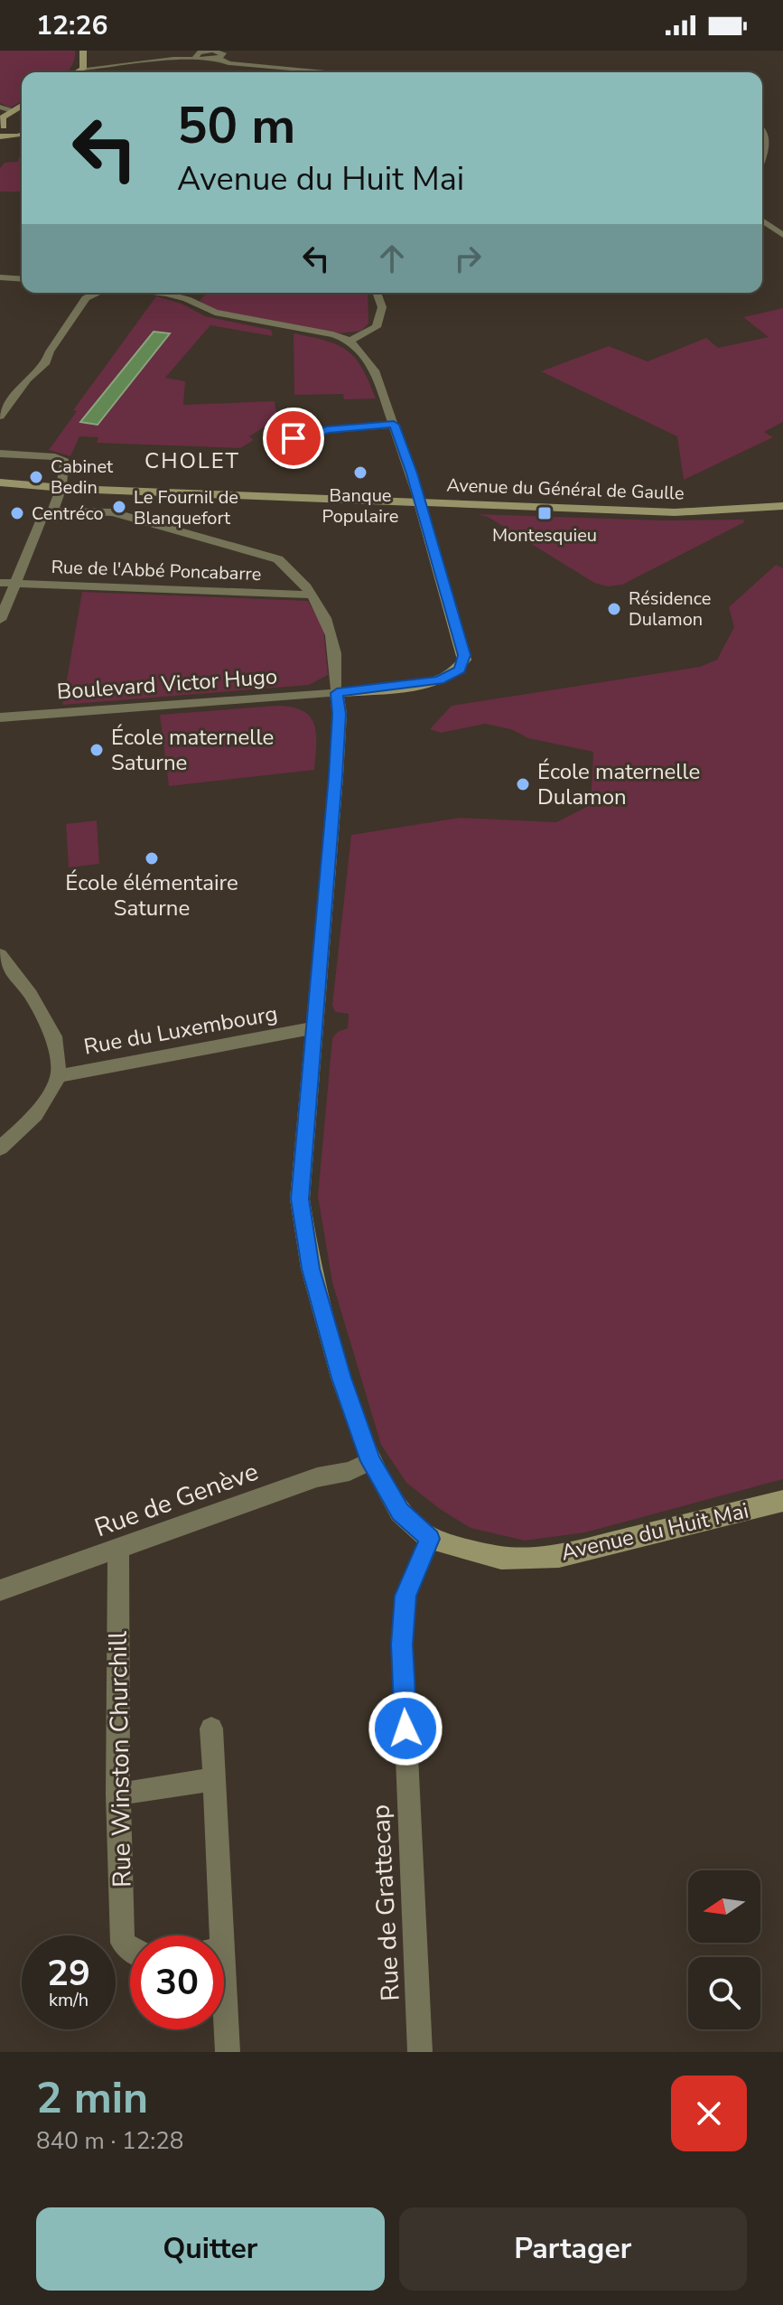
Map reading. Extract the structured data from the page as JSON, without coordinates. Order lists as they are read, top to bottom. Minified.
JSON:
{"streets":{"main road":["Avenue du Général de Gaulle","Avenue du Huit Mai"],"street":["Rue de l'Abbé Poncabarre","Boulevard Victor Hugo","Rue du Luxembourg","Rue de Genève","Rue Winston Churchill","Rue de Grattecap"]},"crossings":[["Rue de l'Abbé Poncabarre","Avenue du Huit Mai"],["Boulevard Victor Hugo","Avenue du Huit Mai"],["Rue du Luxembourg","Avenue du Huit Mai"],["Rue de Genève","Avenue du Huit Mai"],["Rue de Genève","Rue Winston Churchill"],["Avenue du Huit Mai","Rue de Grattecap"]],"districts":["CHOLET"],"places":{"other":["Banque Populaire","Cabinet Bedin","Le Fournil de Blanquefort","Centréco","Résidence Dulamon","École maternelle Saturne","École maternelle Dulamon","École élémentaire Saturne"],"transit":["Montesquieu"]},"north":"left","page":{"status":"12:26","turn":["50 m","Avenue du Huit Mai"],"speed":"29 km/h","limit":"30","heading":["2 min","840 m · 12:28"],"buttons":["Quitter","Partager"]}}
